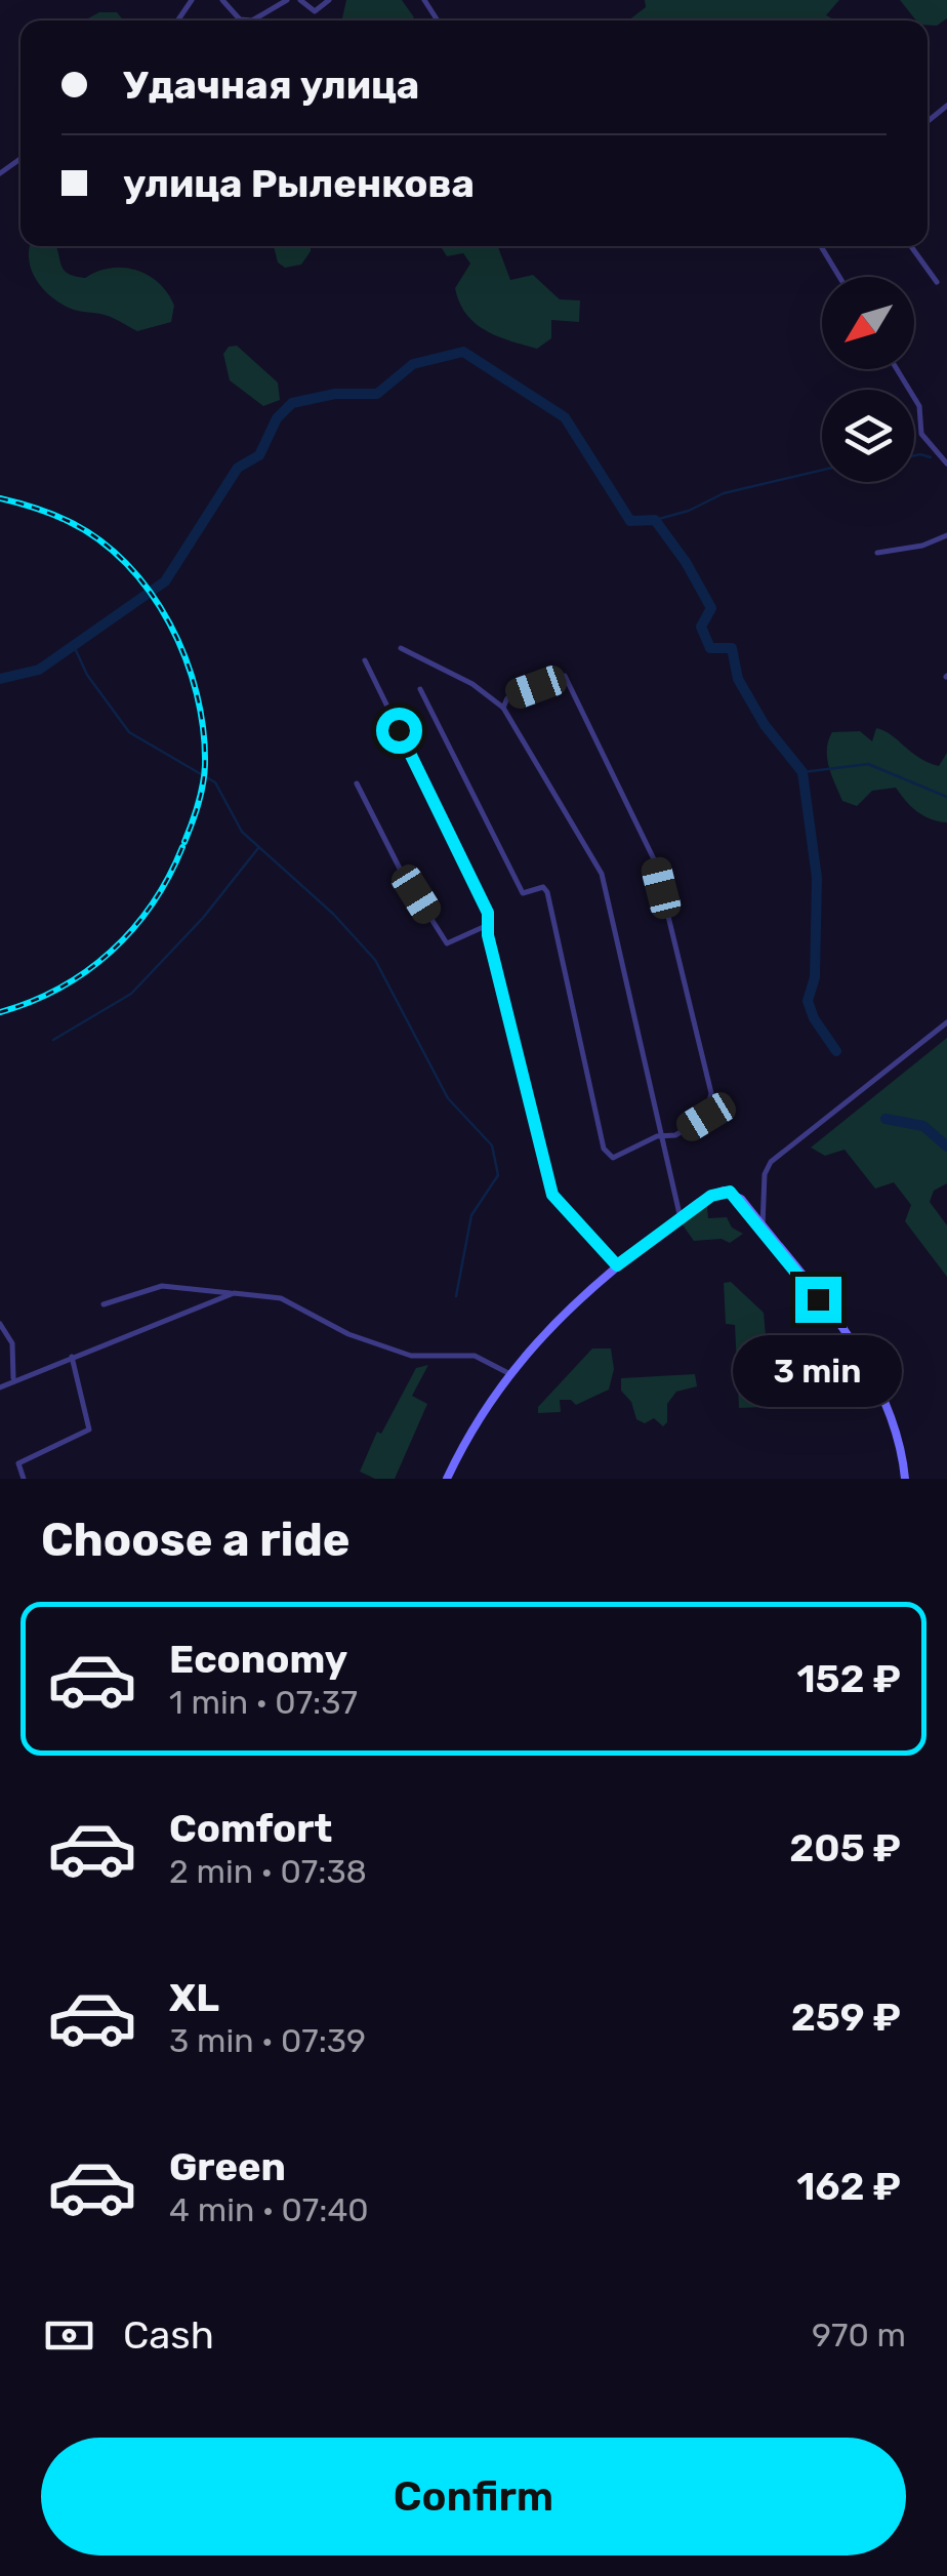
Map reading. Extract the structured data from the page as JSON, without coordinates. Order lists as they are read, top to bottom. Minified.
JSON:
{"north":"bottom left","page":{"banner":["Удачная улица","улица Рыленкова"],"bubble":"3 min","heading":"Choose a ride","list":[{"name":"Economy","note":"1 min · 07:37","value":"152 ₽"},{"name":"Comfort","note":"2 min · 07:38","value":"205 ₽"},{"name":"XL","note":"3 min · 07:39","value":"259 ₽"},{"name":"Green","note":"4 min · 07:40","value":"162 ₽"}],"pay":["Cash","970 m"],"buttons":"Confirm"}}
